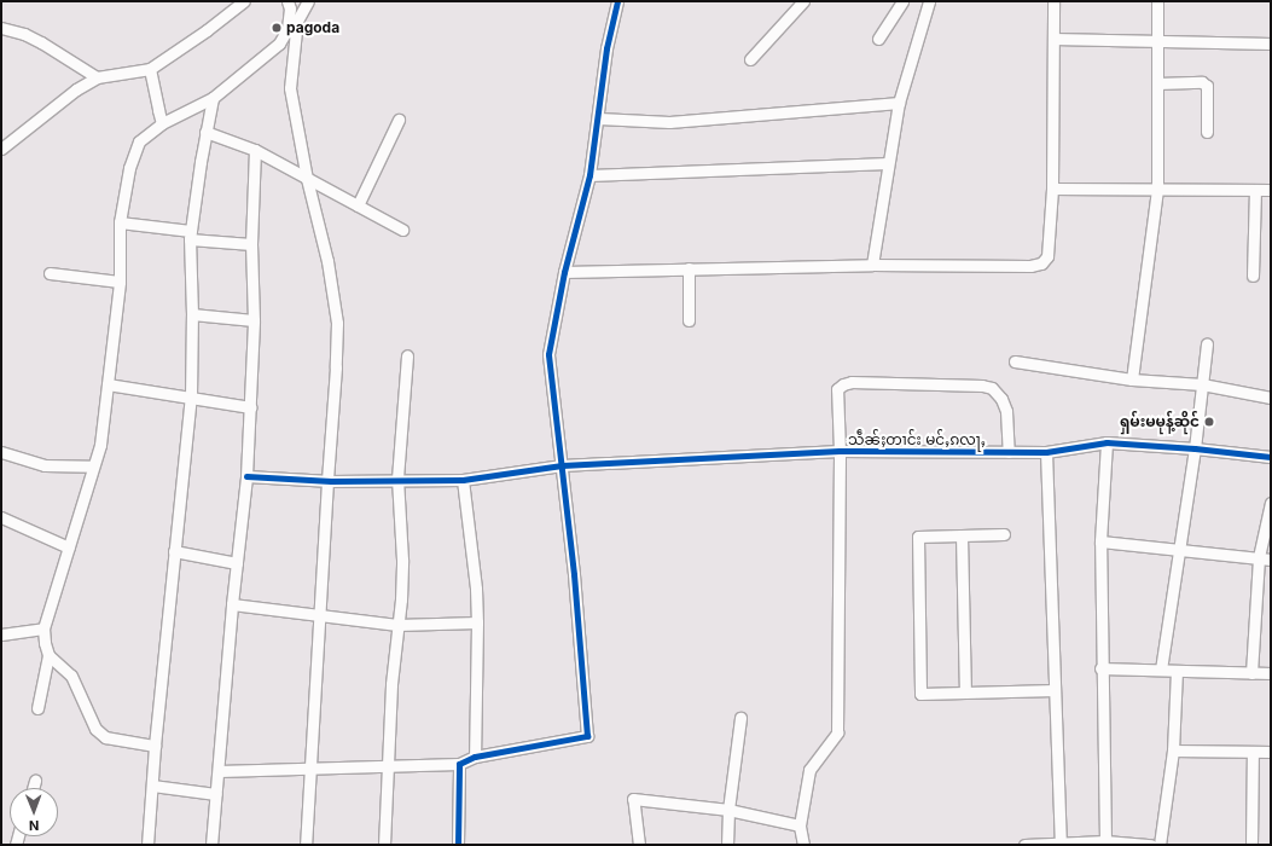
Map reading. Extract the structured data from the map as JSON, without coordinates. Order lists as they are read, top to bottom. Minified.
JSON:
{"streets":{"street":["သဵၼ်ႈတၢင်း မင်ႇၵလႃႇ"]},"places":["pagoda","ရှမ်းမမုန့်ဆိုင်"],"north":"bottom"}
